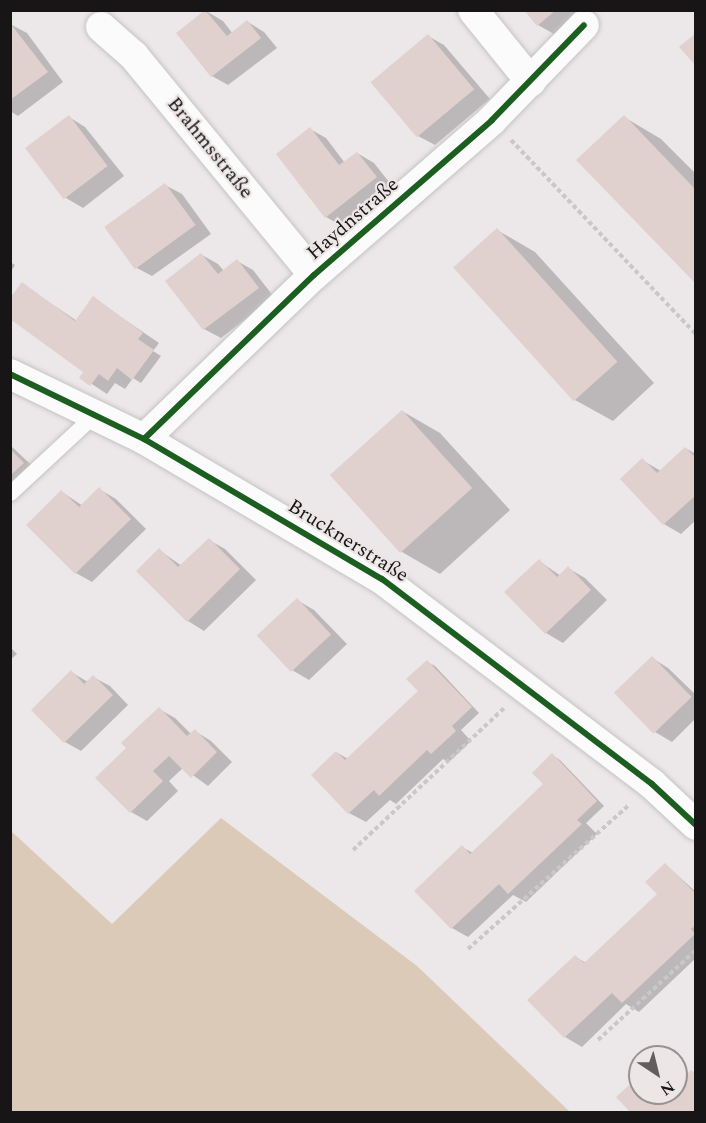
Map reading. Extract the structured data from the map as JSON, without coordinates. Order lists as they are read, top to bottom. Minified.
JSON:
{"streets":{"street":["Brahmsstraße","Haydnstraße","Brucknerstraße"]},"crossings":[["Brahmsstraße","Haydnstraße"],["Haydnstraße","Brucknerstraße"]],"north":"bottom right"}
